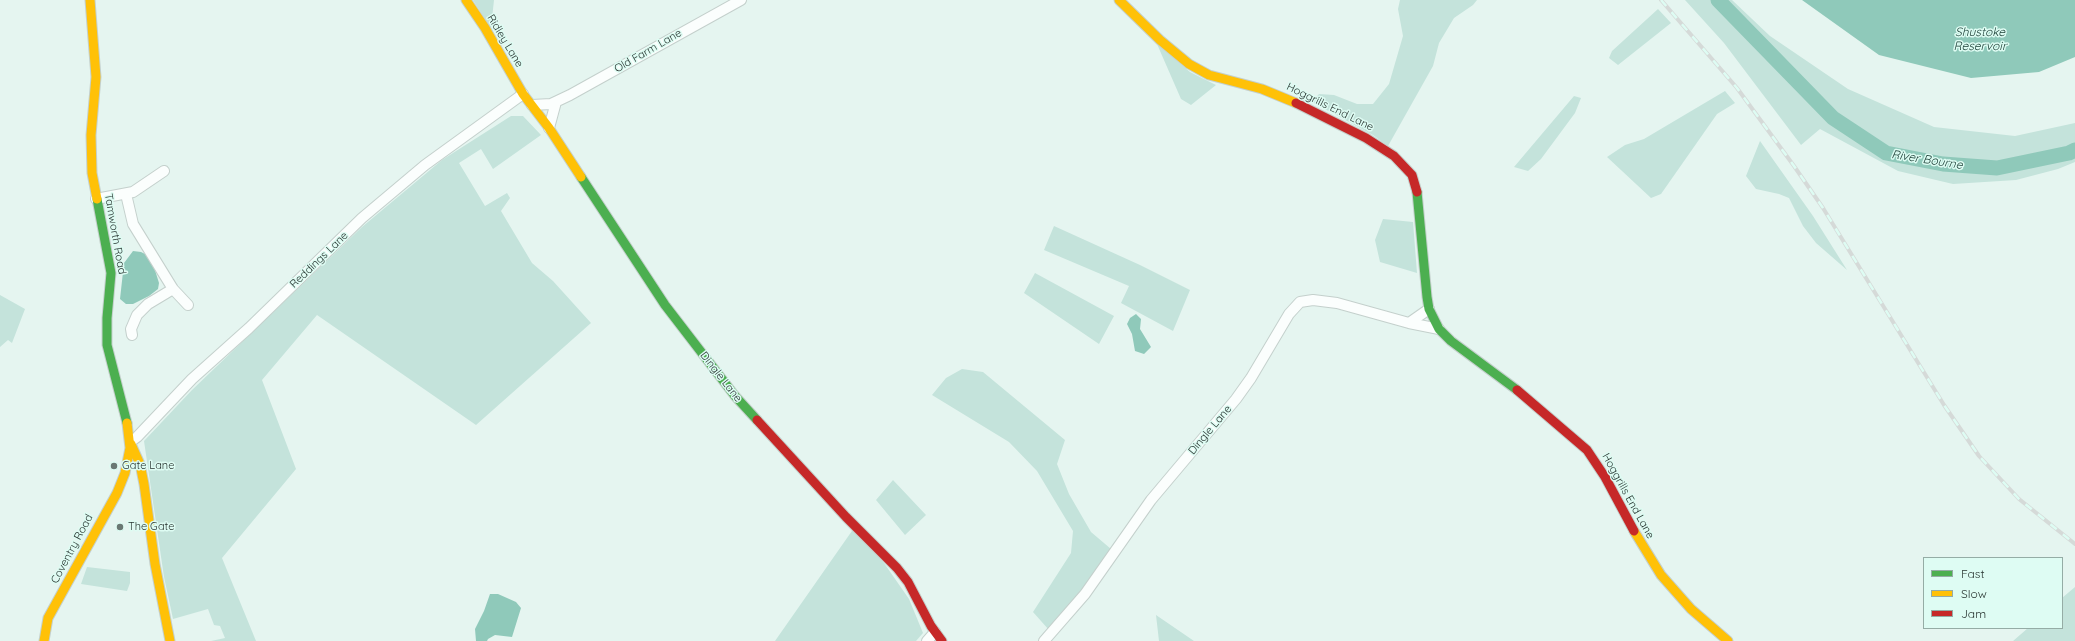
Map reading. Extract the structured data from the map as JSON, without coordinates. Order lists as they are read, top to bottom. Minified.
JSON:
{"streets":{"street":["Ridley Lane","Old Farm Lane","Hoggrills End Lane","Tamworth Road","Reddings Lane","Dingle Lane","Coventry Road"]},"crossings":[["Ridley Lane","Reddings Lane"],["Ridley Lane","Dingle Lane"],["Old Farm Lane","Dingle Lane"],["Hoggrills End Lane","Dingle Lane"],["Tamworth Road","Reddings Lane"],["Tamworth Road","Coventry Road"],["Reddings Lane","Dingle Lane"]],"water":["Shustoke Reservoir","River Bourne"],"places":["Gate Lane","The Gate"],"legend":["Fast","Slow","Jam"]}
